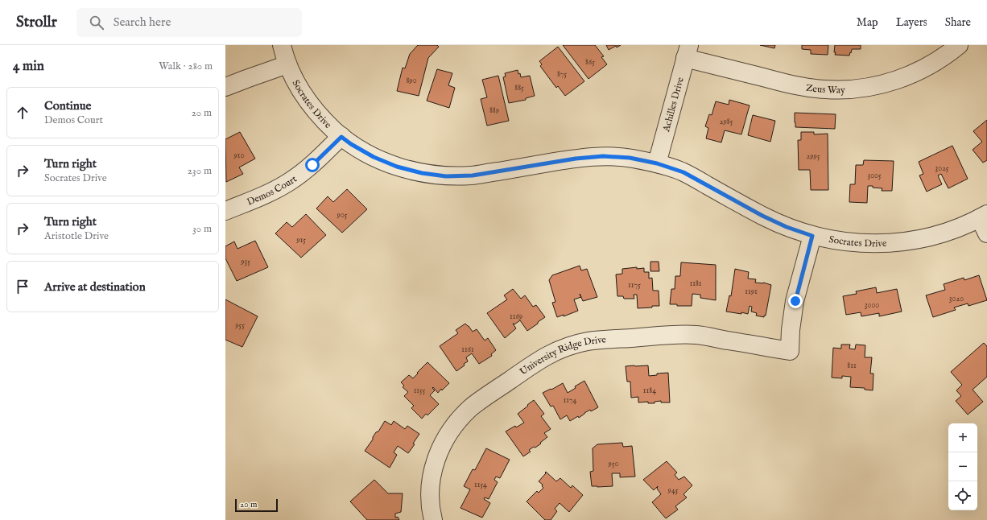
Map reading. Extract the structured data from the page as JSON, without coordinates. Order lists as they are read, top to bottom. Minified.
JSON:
{"streets":{"street":["Zeus Way","Socrates Drive","Achilles Drive","Demos Court","University Ridge Drive"]},"crossings":[["Zeus Way","Achilles Drive"],["Socrates Drive","Achilles Drive"],["Socrates Drive","Demos Court"],["Socrates Drive","University Ridge Drive"]],"house_numbers":["865","875","890","885","889","2985","910","2995","3025","3005","905","915","935","1181","1175","1191","3020","3000","1169","955","1161","811","1155","1184","1174","950","1154","945"],"scale_bar":"20 m","page":{"header":"Strollr","search":"Search here","nav":["Map","Layers","Share"],"heading":["4 min","Walk · 280 m"],"list":[["Continue","Demos Court","20 m"],["Turn right","Socrates Drive","230 m"],["Turn right","Aristotle Drive","30 m"],"Arrive at destination"],"map_buttons":["+","−"],"scale":"20 m"}}
